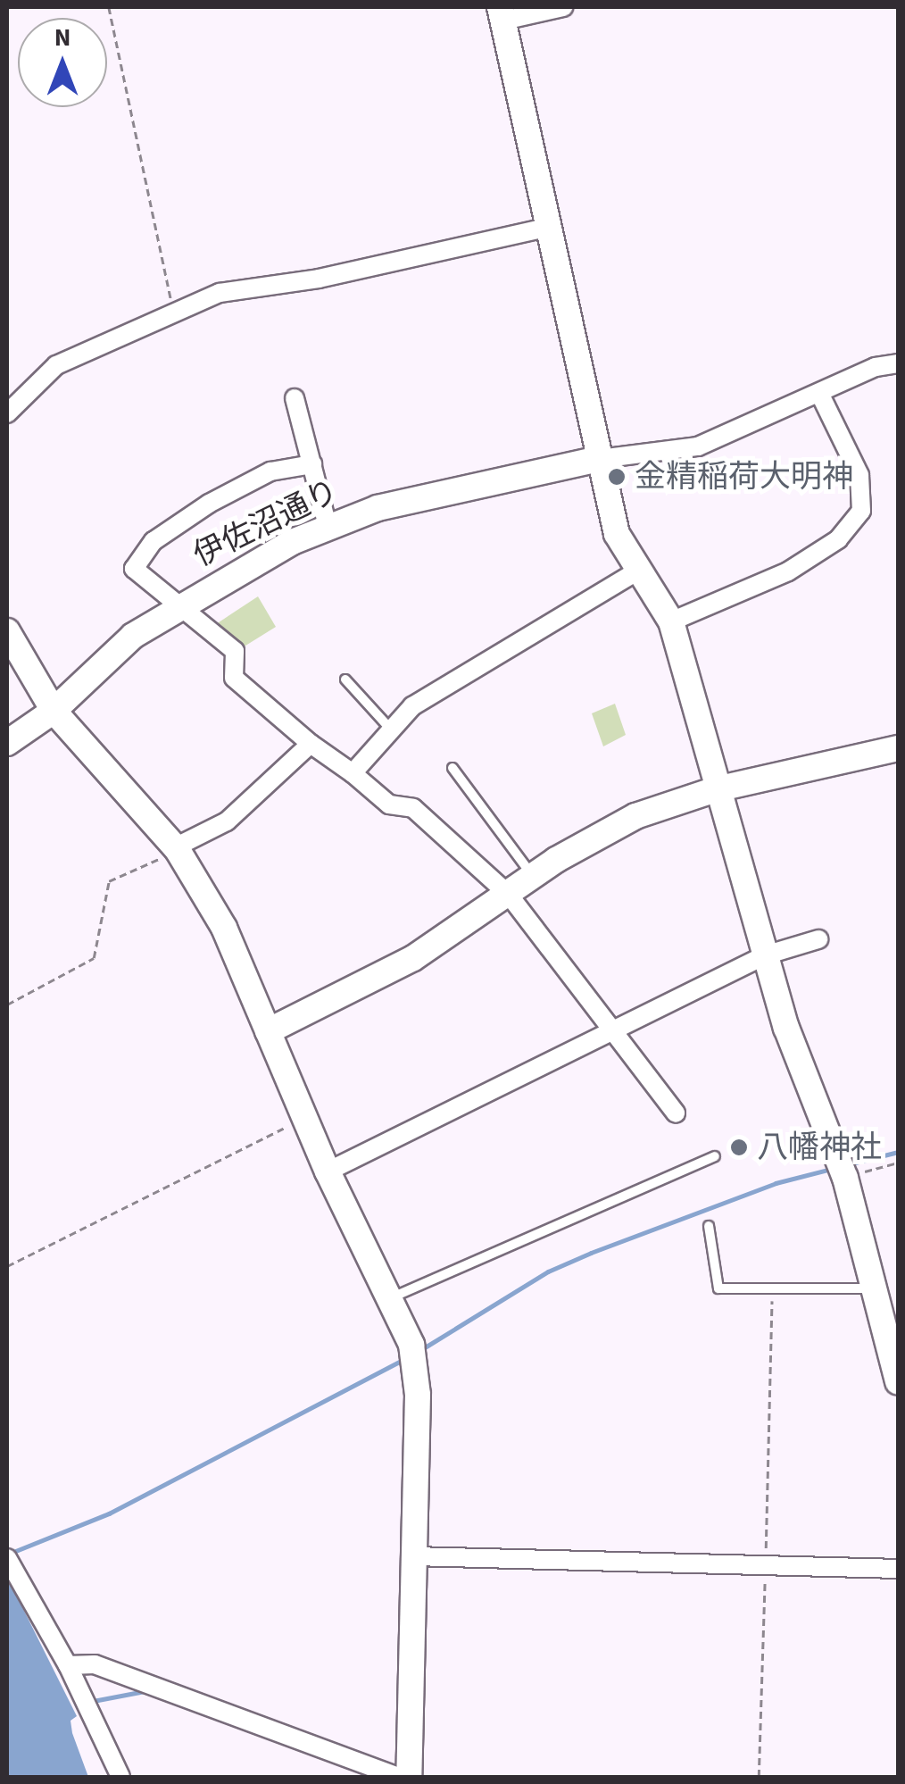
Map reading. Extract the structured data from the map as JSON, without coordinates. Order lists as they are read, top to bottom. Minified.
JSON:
{"streets":{"street":["伊佐沼通り"]},"places":["金精稲荷大明神","八幡神社"],"north":"top"}
